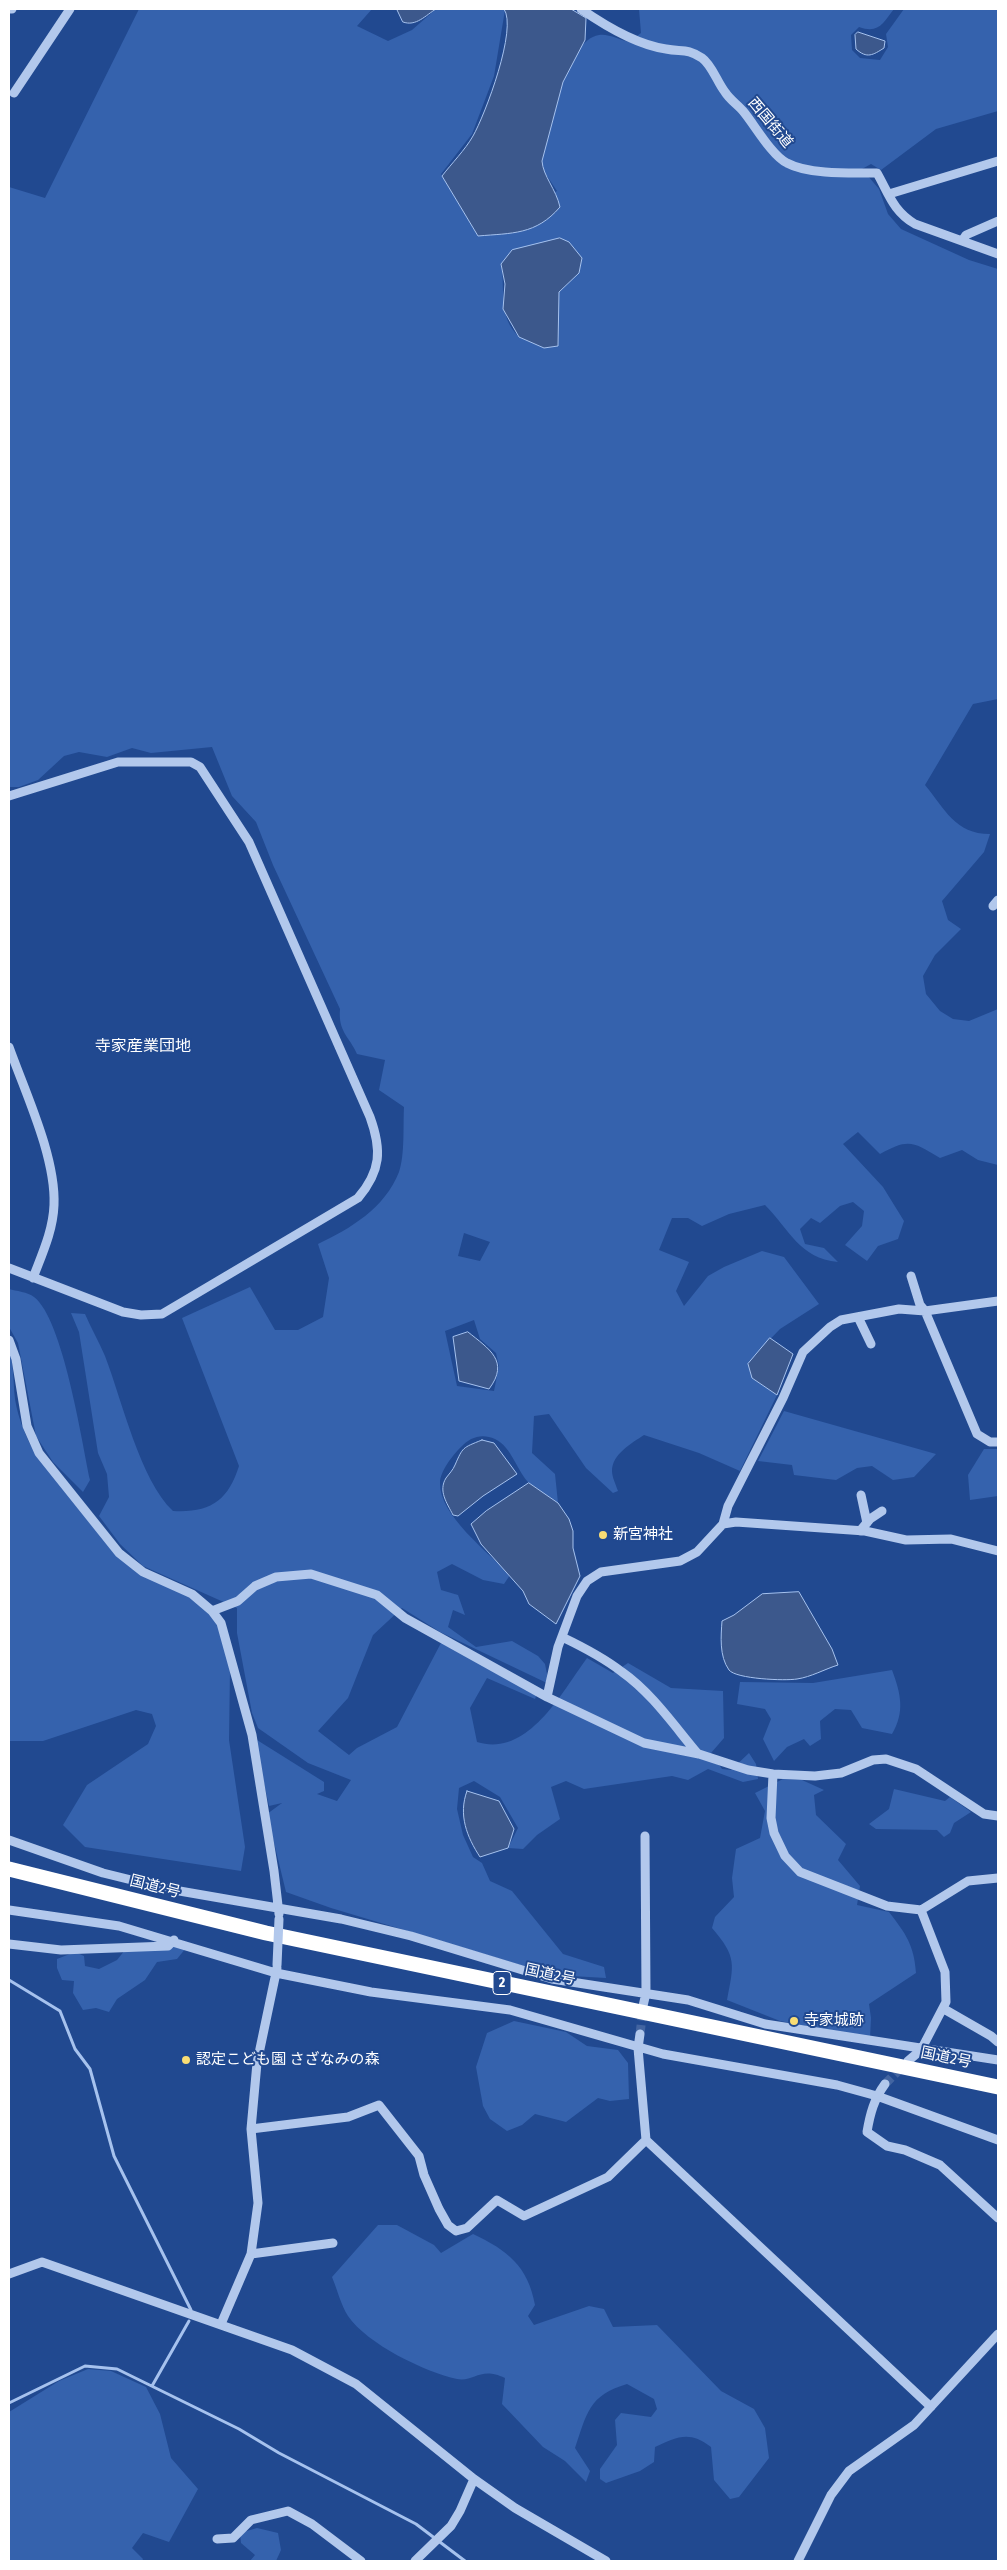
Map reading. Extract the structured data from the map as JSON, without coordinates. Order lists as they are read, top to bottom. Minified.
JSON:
{"streets":{"highway":["国道2号","2"],"street":["西国街道"]},"districts":["寺家産業団地"],"places":["新宮神社","寺家城跡","認定こども園 さざなみの森"]}
